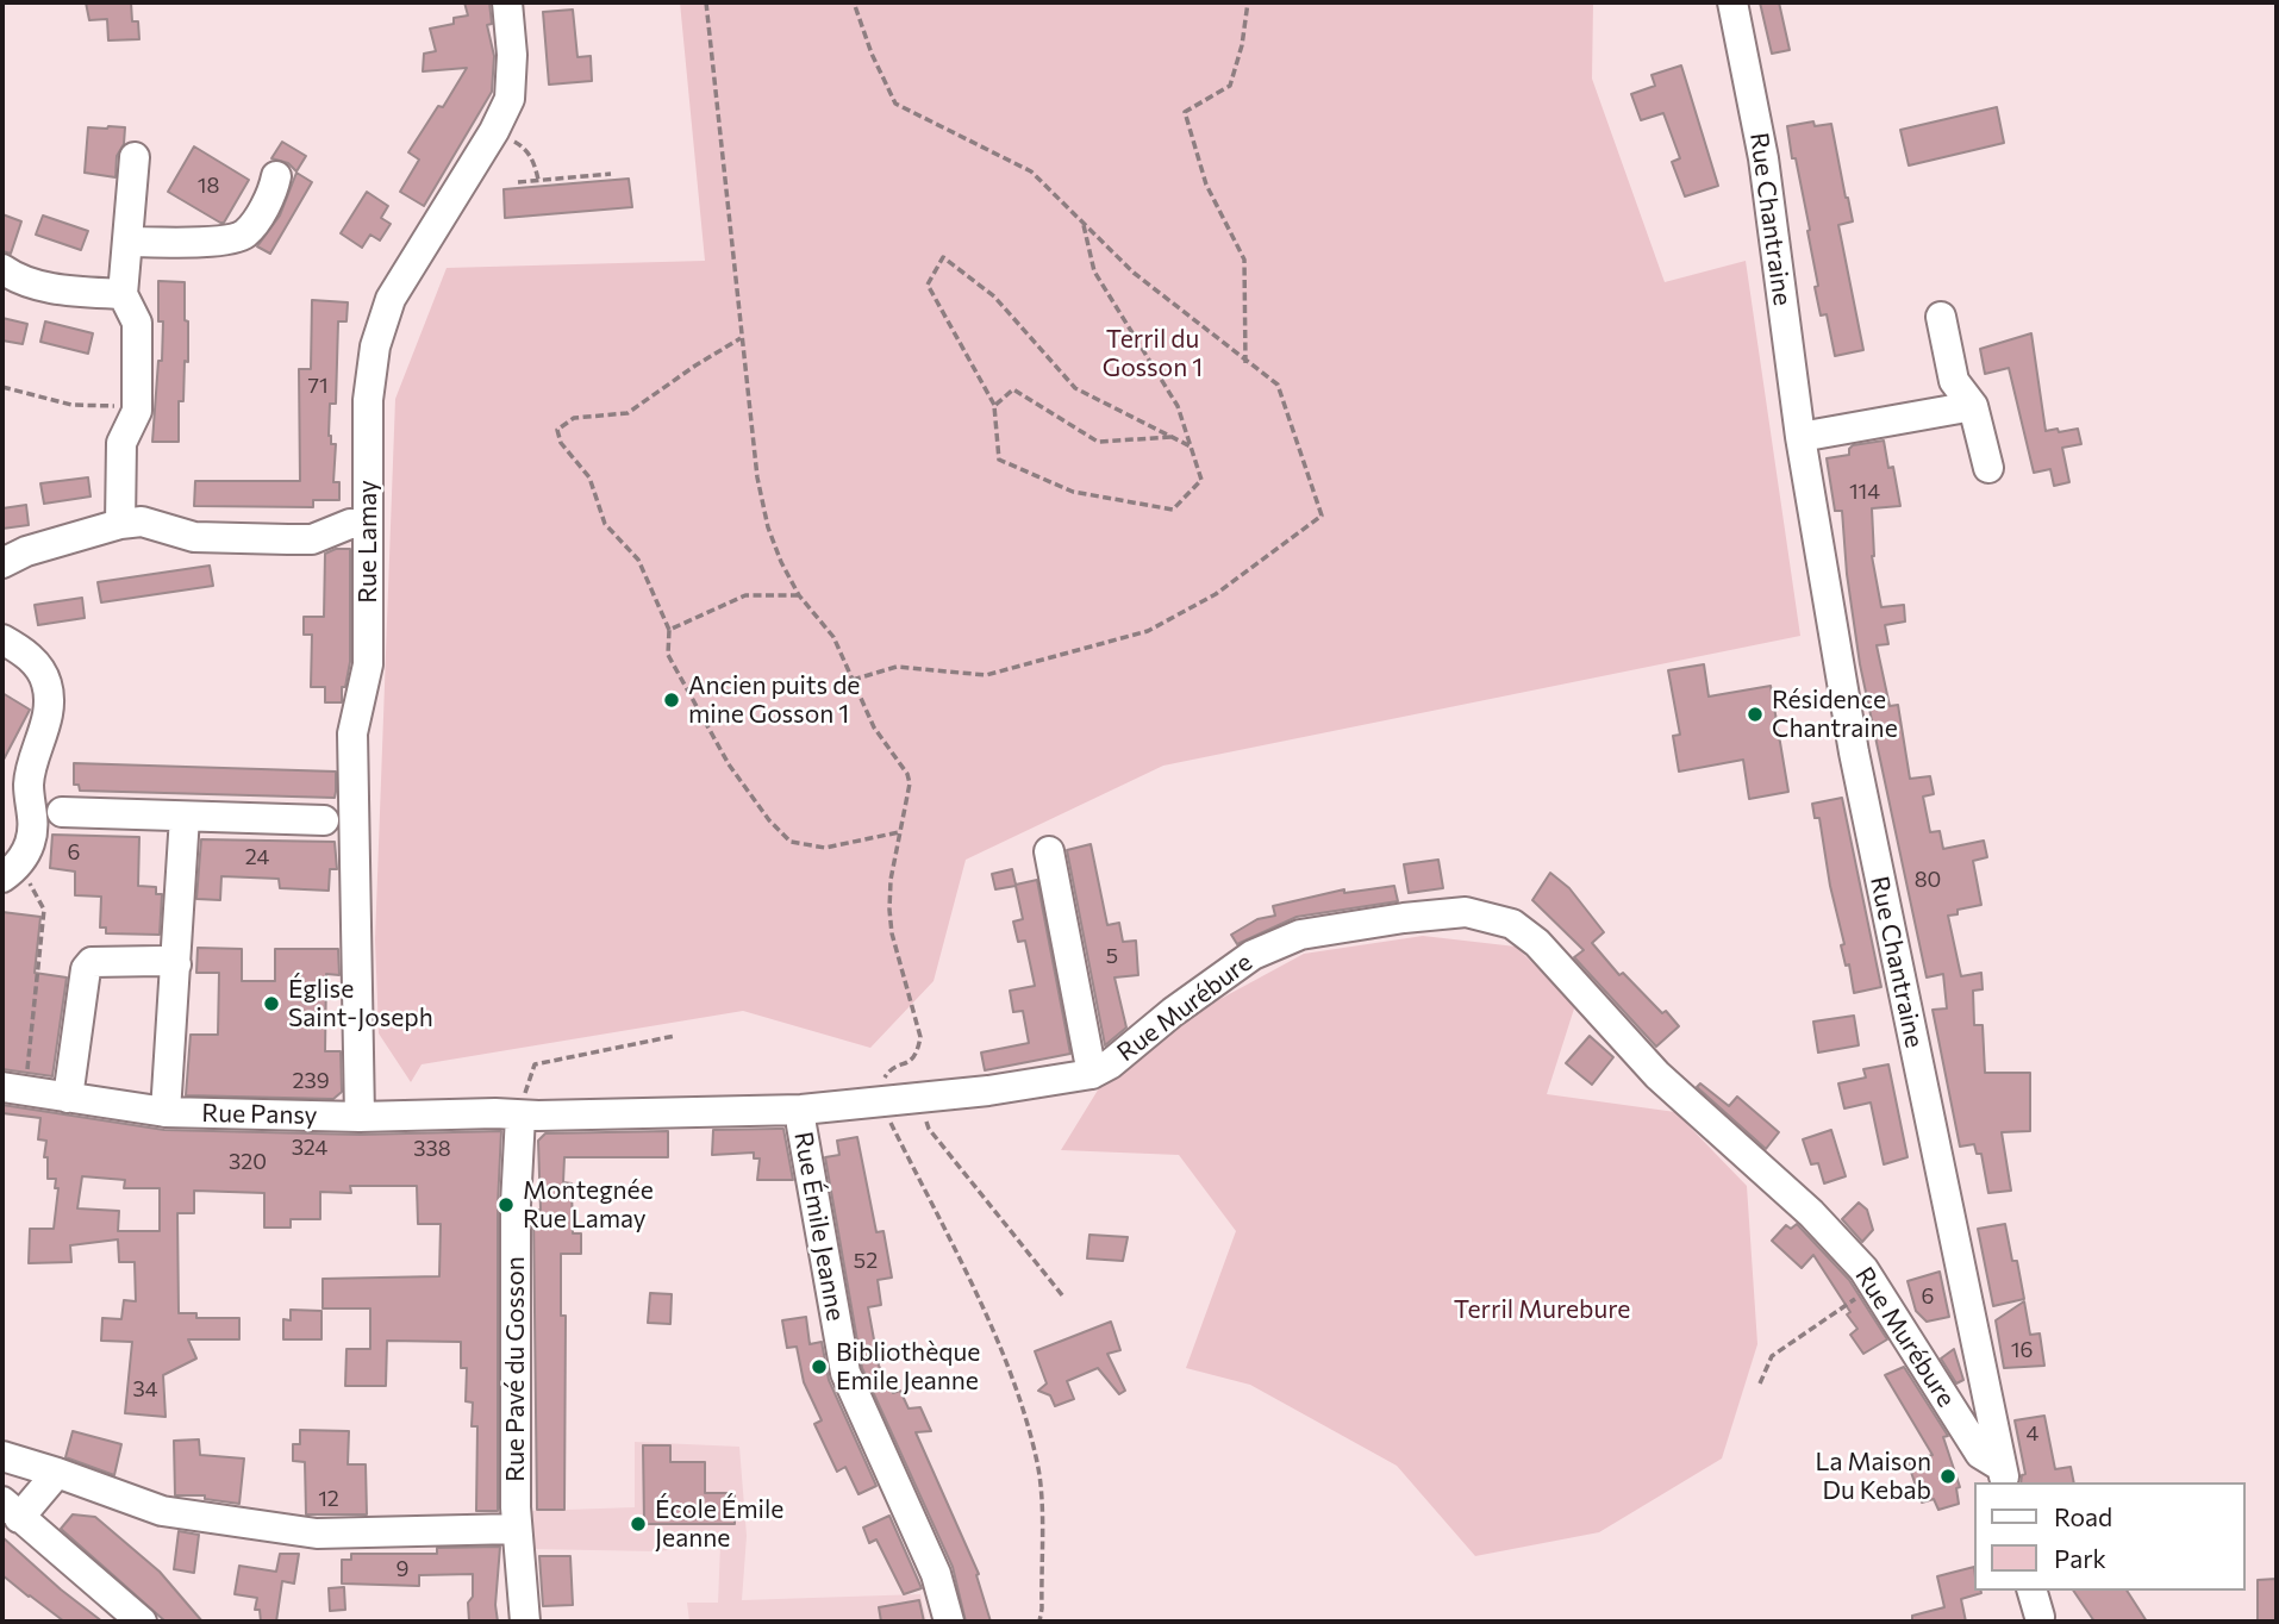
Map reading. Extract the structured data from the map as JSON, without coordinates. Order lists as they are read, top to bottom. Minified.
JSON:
{"streets":{"street":["Rue Chantraine","Rue Lamay","Rue Murébure","Rue Pansy","Rue Émile Jeanne","Rue Pavé du Gosson"]},"crossings":[["Rue Chantraine","Rue Murébure"],["Rue Lamay","Rue Pansy"],["Rue Murébure","Rue Pansy"],["Rue Murébure","Rue Émile Jeanne"],["Rue Murébure","Rue Pavé du Gosson"],["Rue Pansy","Rue Pavé du Gosson"]],"parks":["Terril du Gosson 1","Terril Murebure"],"places":["Ancien puits de mine Gosson 1","Résidence Chantraine","Église Saint-Joseph","Montegnée Rue Lamay","Bibliothèque Emile Jeanne","La Maison Du Kebab","École Émile Jeanne"],"house_numbers":["18","71","114","6","24","80","5","239","324","338","320","52","6","16","34","4","12","9"],"legend":["Road","Park"]}
